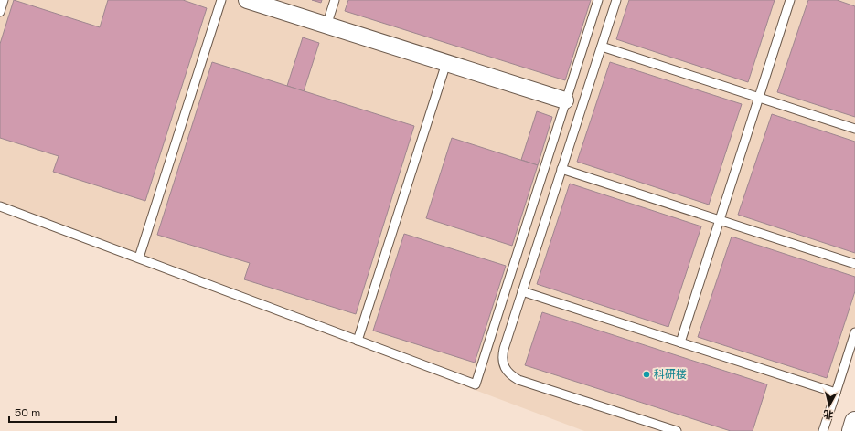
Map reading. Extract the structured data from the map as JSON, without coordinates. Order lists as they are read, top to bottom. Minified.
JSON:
{"places":["科研楼"],"scale_bar":"50 m","north":"bottom"}
